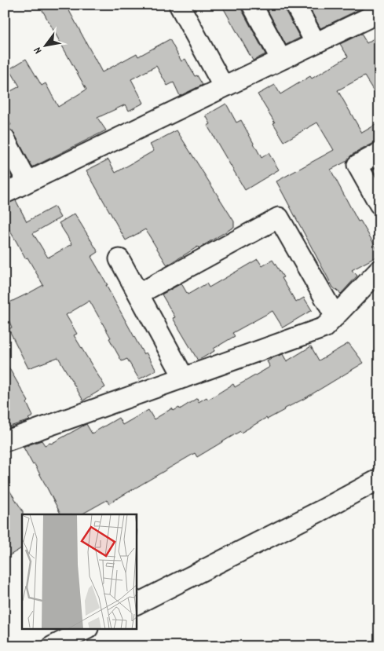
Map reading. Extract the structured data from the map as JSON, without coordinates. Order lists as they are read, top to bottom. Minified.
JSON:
{"north":"bottom left"}
